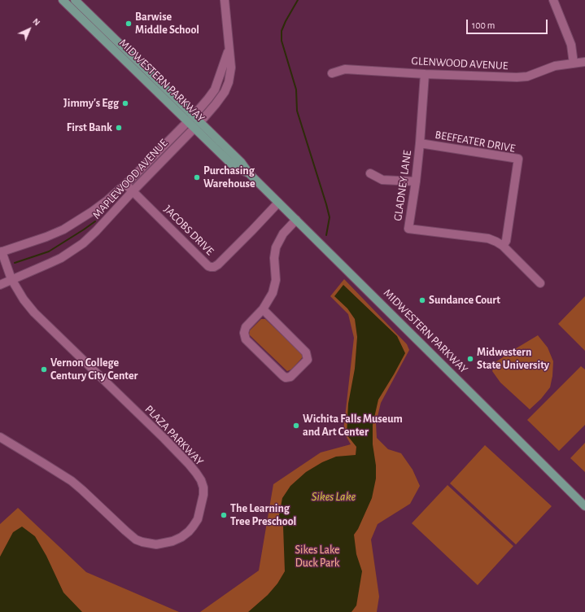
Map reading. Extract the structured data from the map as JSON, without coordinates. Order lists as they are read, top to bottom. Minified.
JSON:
{"streets":{"main road":["MIDWESTERN PARKWAY"],"street":["GLENWOOD AVENUE","BEEFEATER DRIVE","MAPLEWOOD AVENUE","GLADNEY LANE","JACOBS DRIVE","PLAZA PARKWAY"]},"crossings":[["GLENWOOD AVENUE","GLADNEY LANE"],["MIDWESTERN PARKWAY","MAPLEWOOD AVENUE"],["MIDWESTERN PARKWAY","JACOBS DRIVE"],["BEEFEATER DRIVE","GLADNEY LANE"],["MAPLEWOOD AVENUE","JACOBS DRIVE"],["MAPLEWOOD AVENUE","PLAZA PARKWAY"]],"water":["Sikes Lake"],"parks":["Sikes Lake Duck Park"],"places":["Barwise Middle School","Jimmy's Egg","First Bank","Purchasing Warehouse","Sundance Court","Midwestern State University","Vernon College Century City Center","Wichita Falls Museum and Art Center","The Learning Tree Preschool"],"scale_bar":"100 m","north":"top right"}
